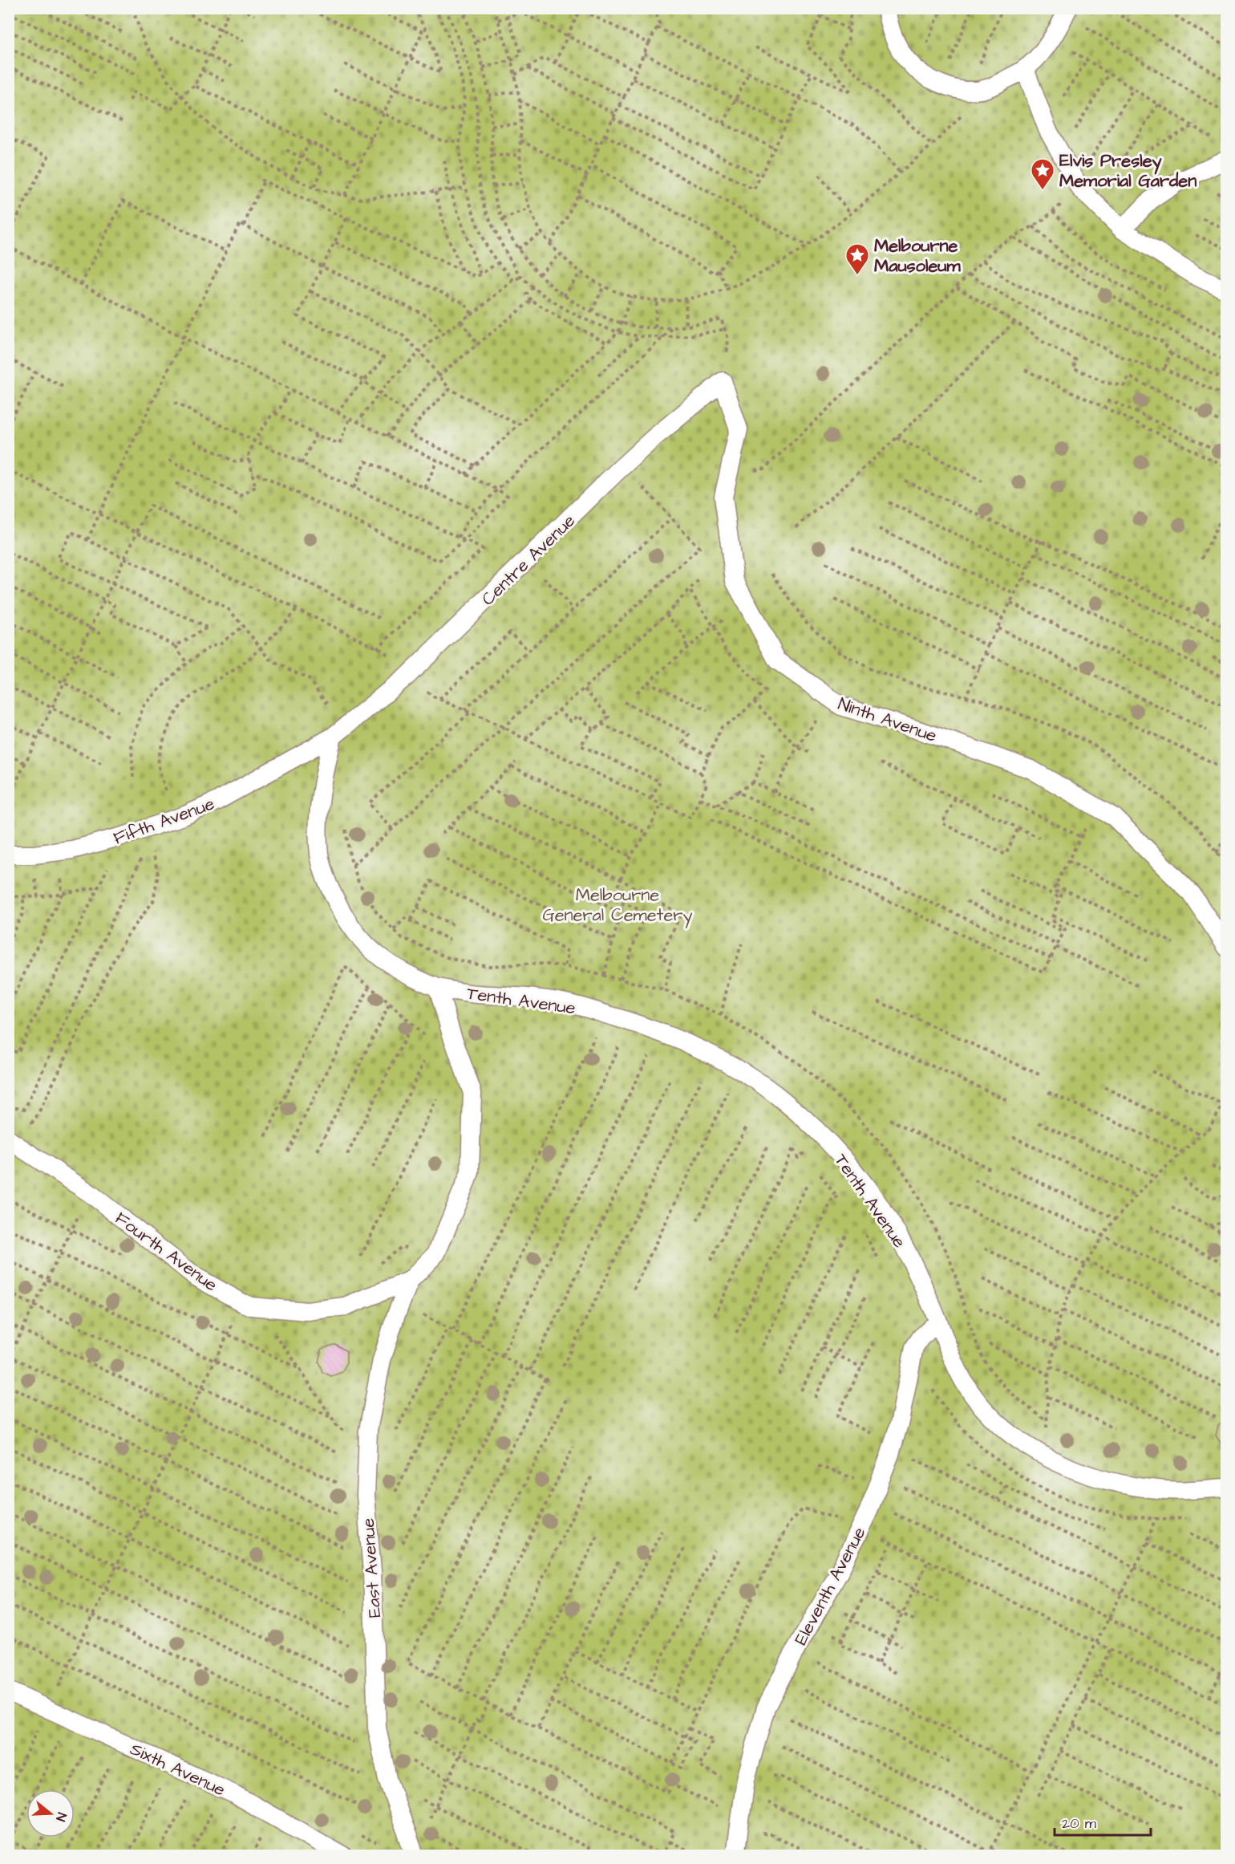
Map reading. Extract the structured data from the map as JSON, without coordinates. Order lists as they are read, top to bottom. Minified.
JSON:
{"streets":{"lane":["Centre Avenue","Ninth Avenue","Fifth Avenue","Tenth Avenue","Fourth Avenue","East Avenue","Eleventh Avenue","Sixth Avenue"]},"crossings":[["Centre Avenue","Ninth Avenue"],["Centre Avenue","Fifth Avenue"],["Tenth Avenue","Fourth Avenue"],["Tenth Avenue","Eleventh Avenue"],["Fourth Avenue","East Avenue"]],"parks":["Melbourne General Cemetery"],"places":{"place":["Elvis Presley Memorial Garden","Melbourne Mausoleum"]},"scale_bar":"20 m","north":"right"}
